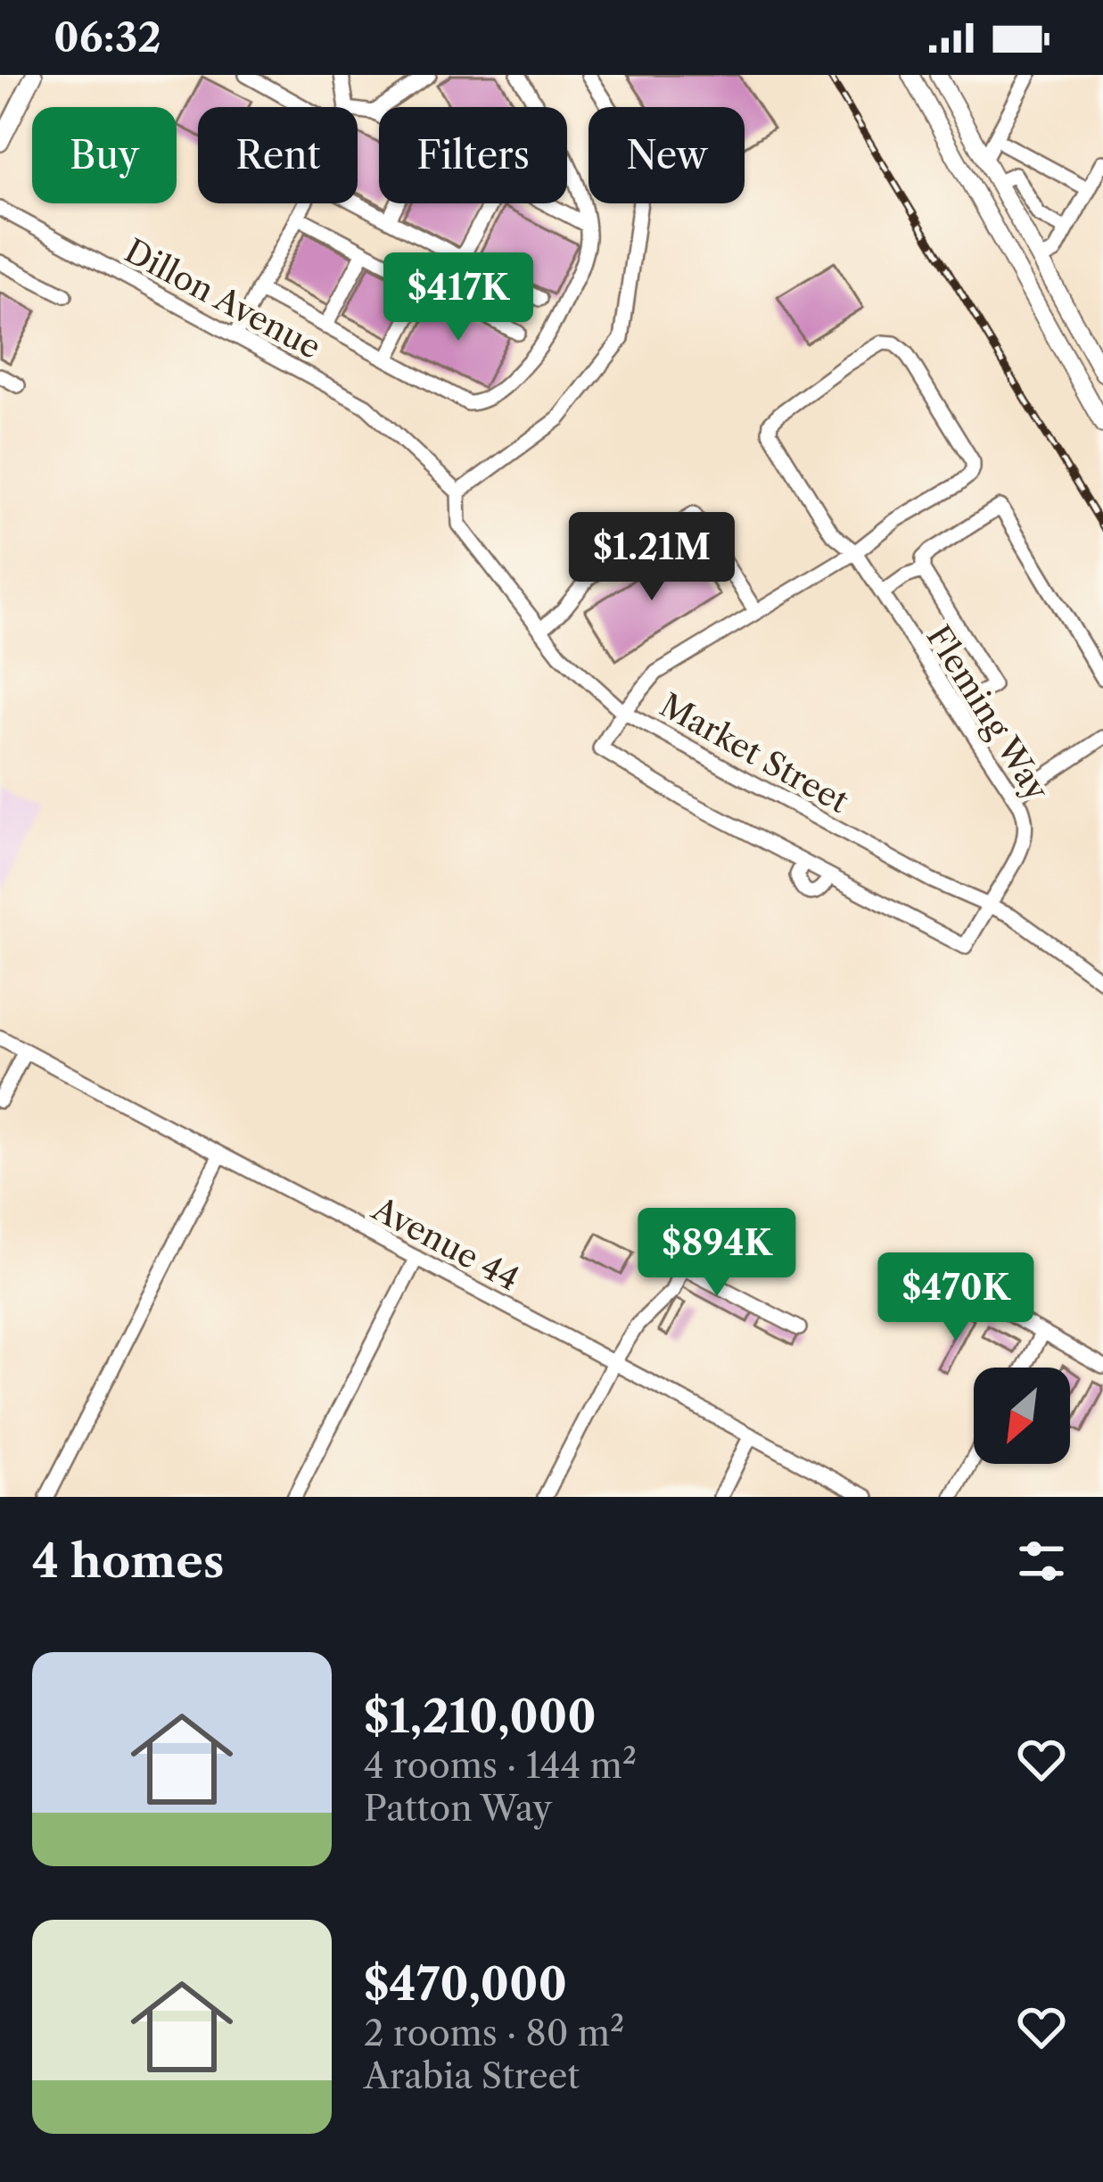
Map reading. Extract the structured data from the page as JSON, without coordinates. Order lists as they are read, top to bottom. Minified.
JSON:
{"streets":{"street":["Dillon Avenue","Fleming Way","Market Street","Avenue 44"]},"crossings":[["Dillon Avenue","Market Street"],["Fleming Way","Market Street"]],"north":"bottom left","page":{"status":"06:32","chip":["Buy","Rent","Filters","New"],"price":["$417K","$1.21M","$894K","$470K"],"heading":"4 homes","list":[{"name":"$1,210,000","note":"4 rooms · 144 m² · Patton Way"},{"name":"$470,000","note":"2 rooms · 80 m² · Arabia Street"}]}}
